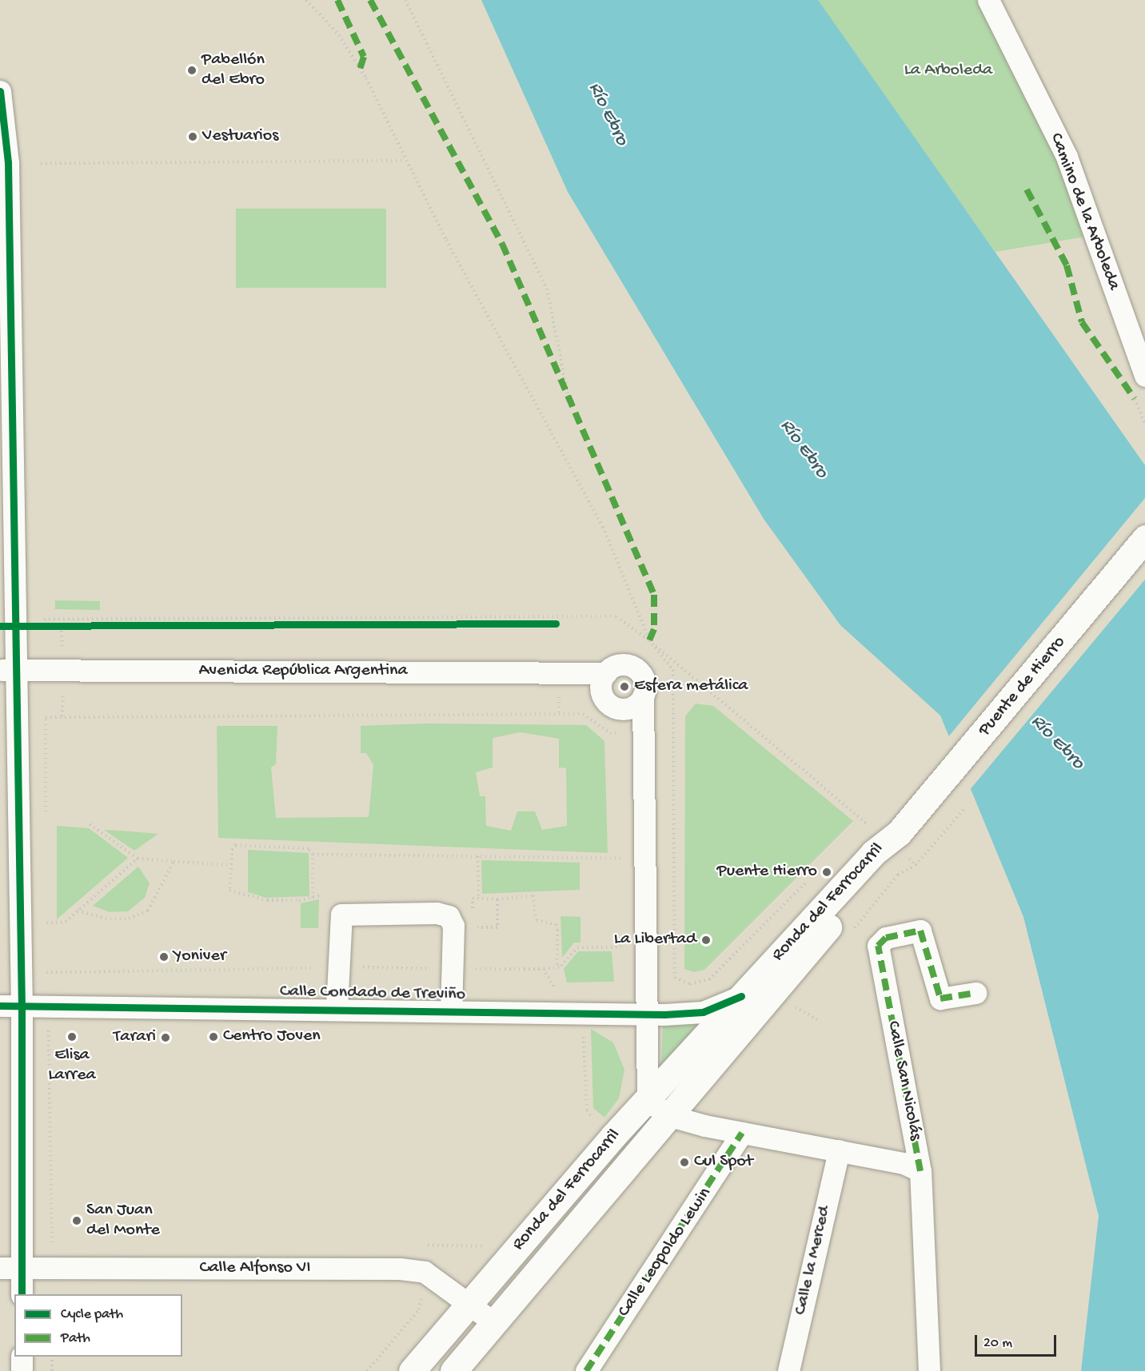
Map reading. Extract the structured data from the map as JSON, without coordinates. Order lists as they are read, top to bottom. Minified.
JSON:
{"streets":{"main road":["Puente de Hierro","Ronda del Ferrocarril"],"street":["Camino de la Arboleda","Avenida República Argentina","Calle Condado de Treviño","Calle San Nicolás","Calle Leopoldo Lewin","Calle la Merced","Calle Alfonso VI"]},"crossings":[["Puente de Hierro","Ronda del Ferrocarril"],["Ronda del Ferrocarril","Calle Condado de Treviño"],["Ronda del Ferrocarril","Calle Alfonso VI"]],"water":["Río Ebro"],"parks":["La Arboleda"],"places":["Pabellón del Ebro","Vestuarios","Esfera metálica","Puente Hierro","La Libertad","Yoniver","Elisa Larrea","Centro Joven","Tarari","Cul Spot","San Juan del Monte"],"legend":["Cycle path","Path"],"scale_bar":"20 m"}
